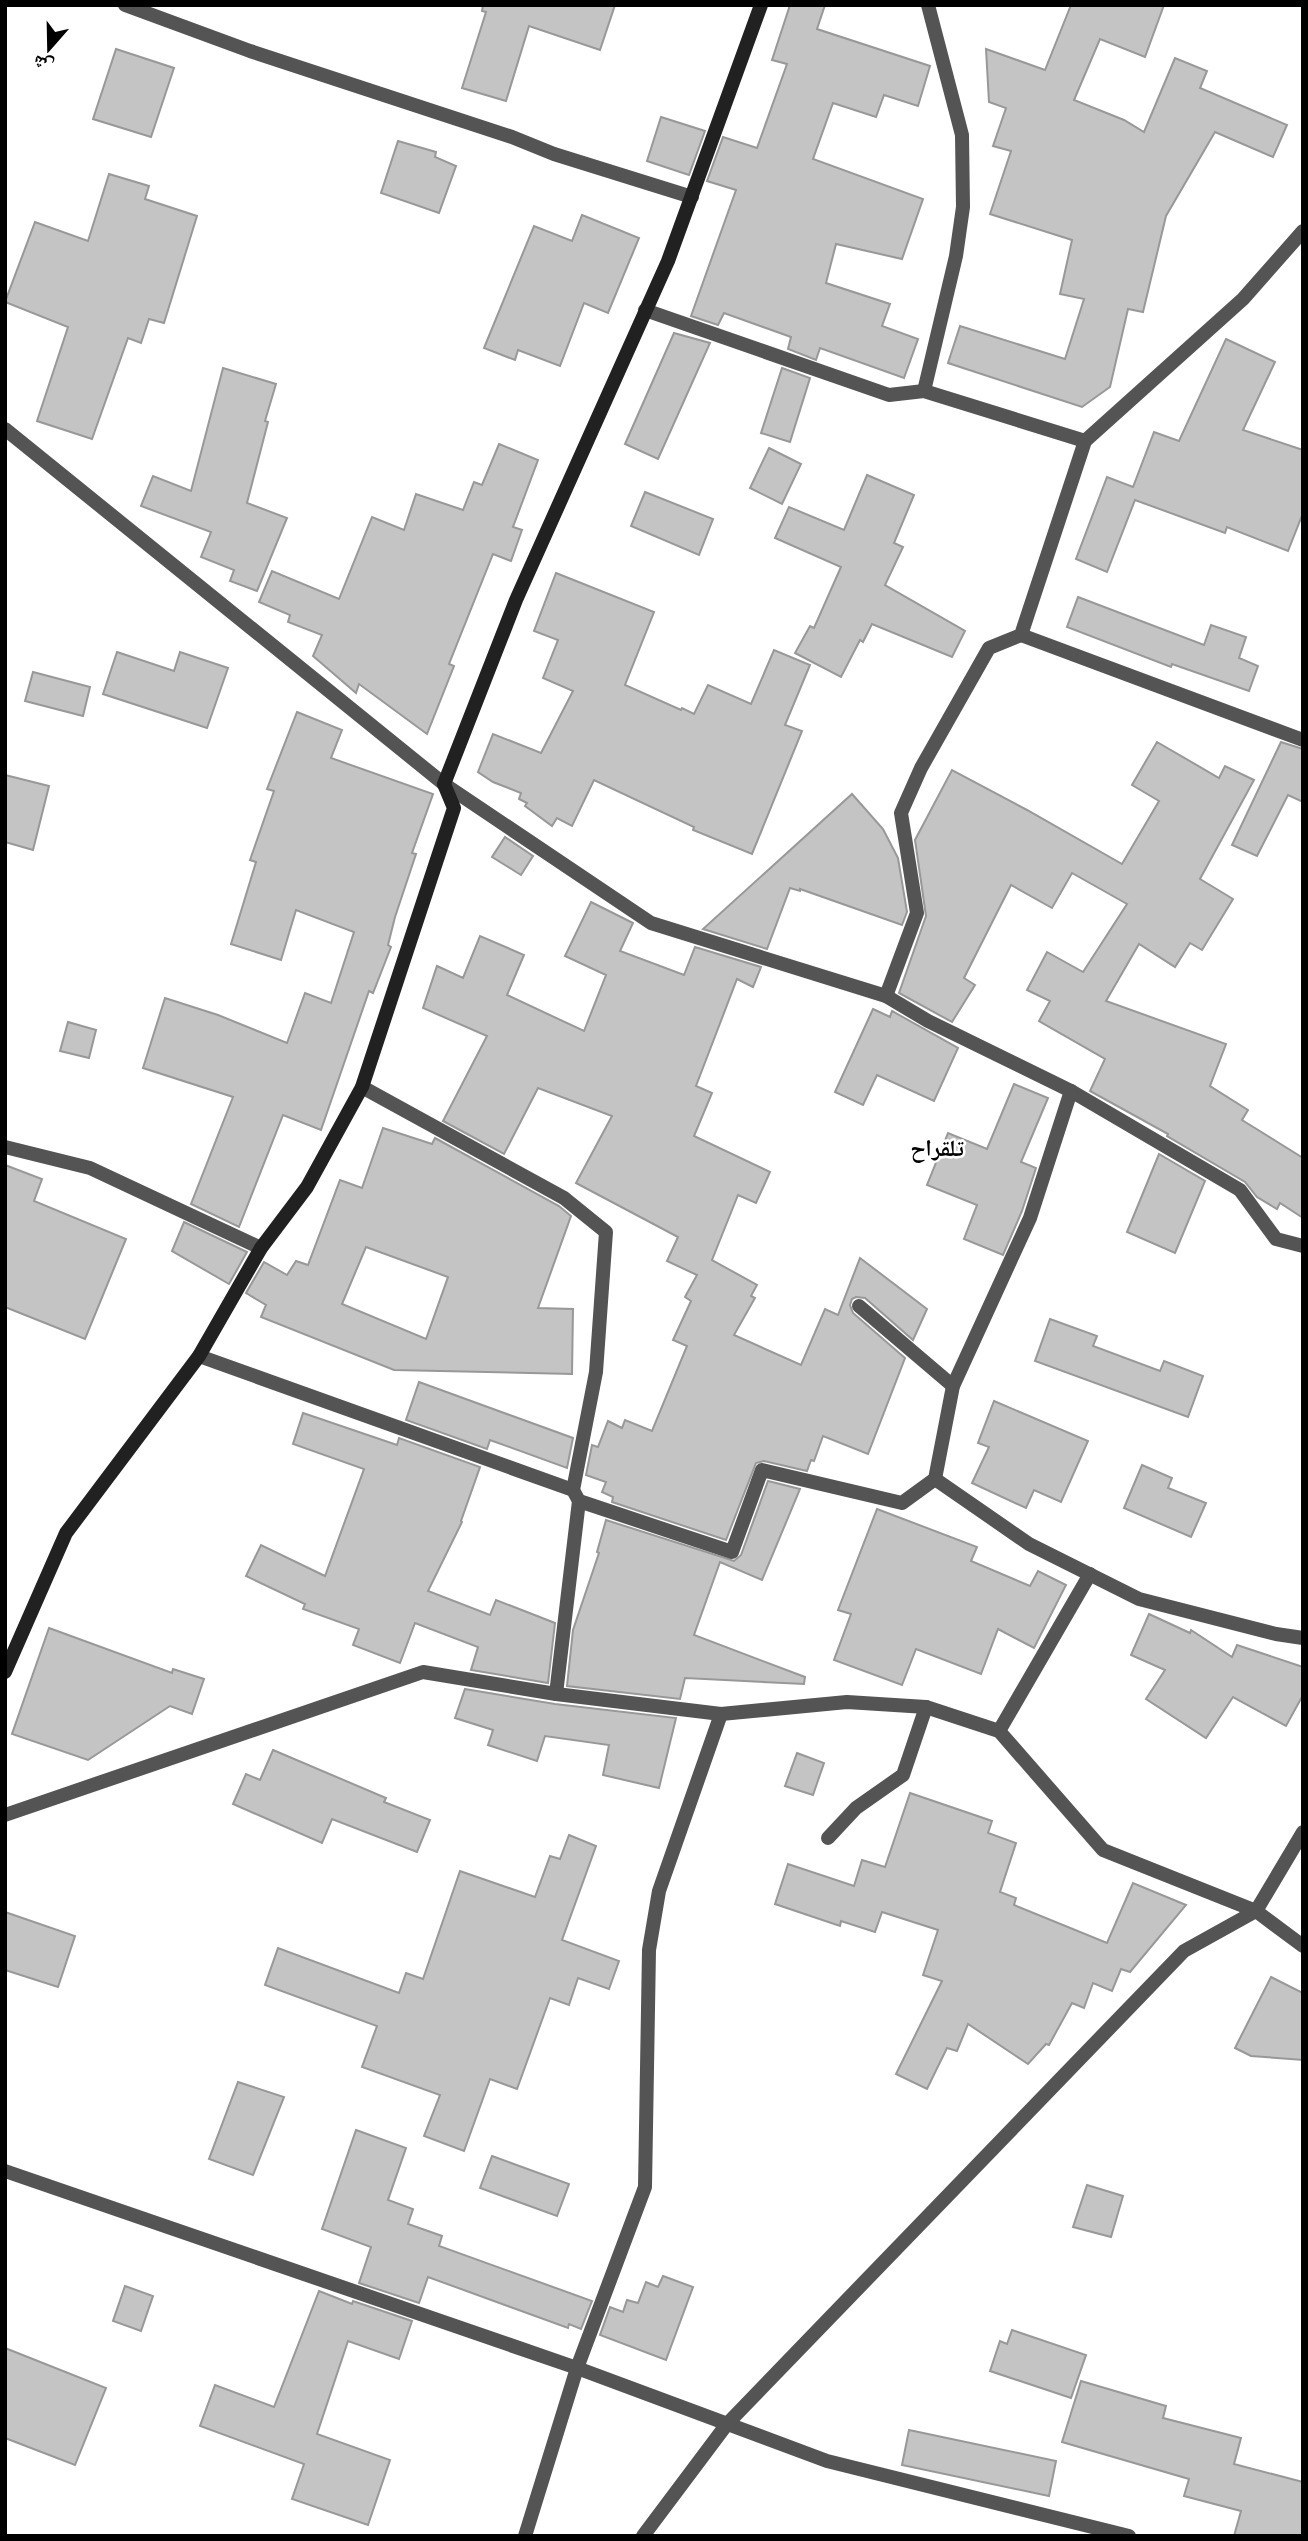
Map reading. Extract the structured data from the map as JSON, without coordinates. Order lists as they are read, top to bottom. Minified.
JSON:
{"districts":["تلقراح"],"north":"bottom"}
